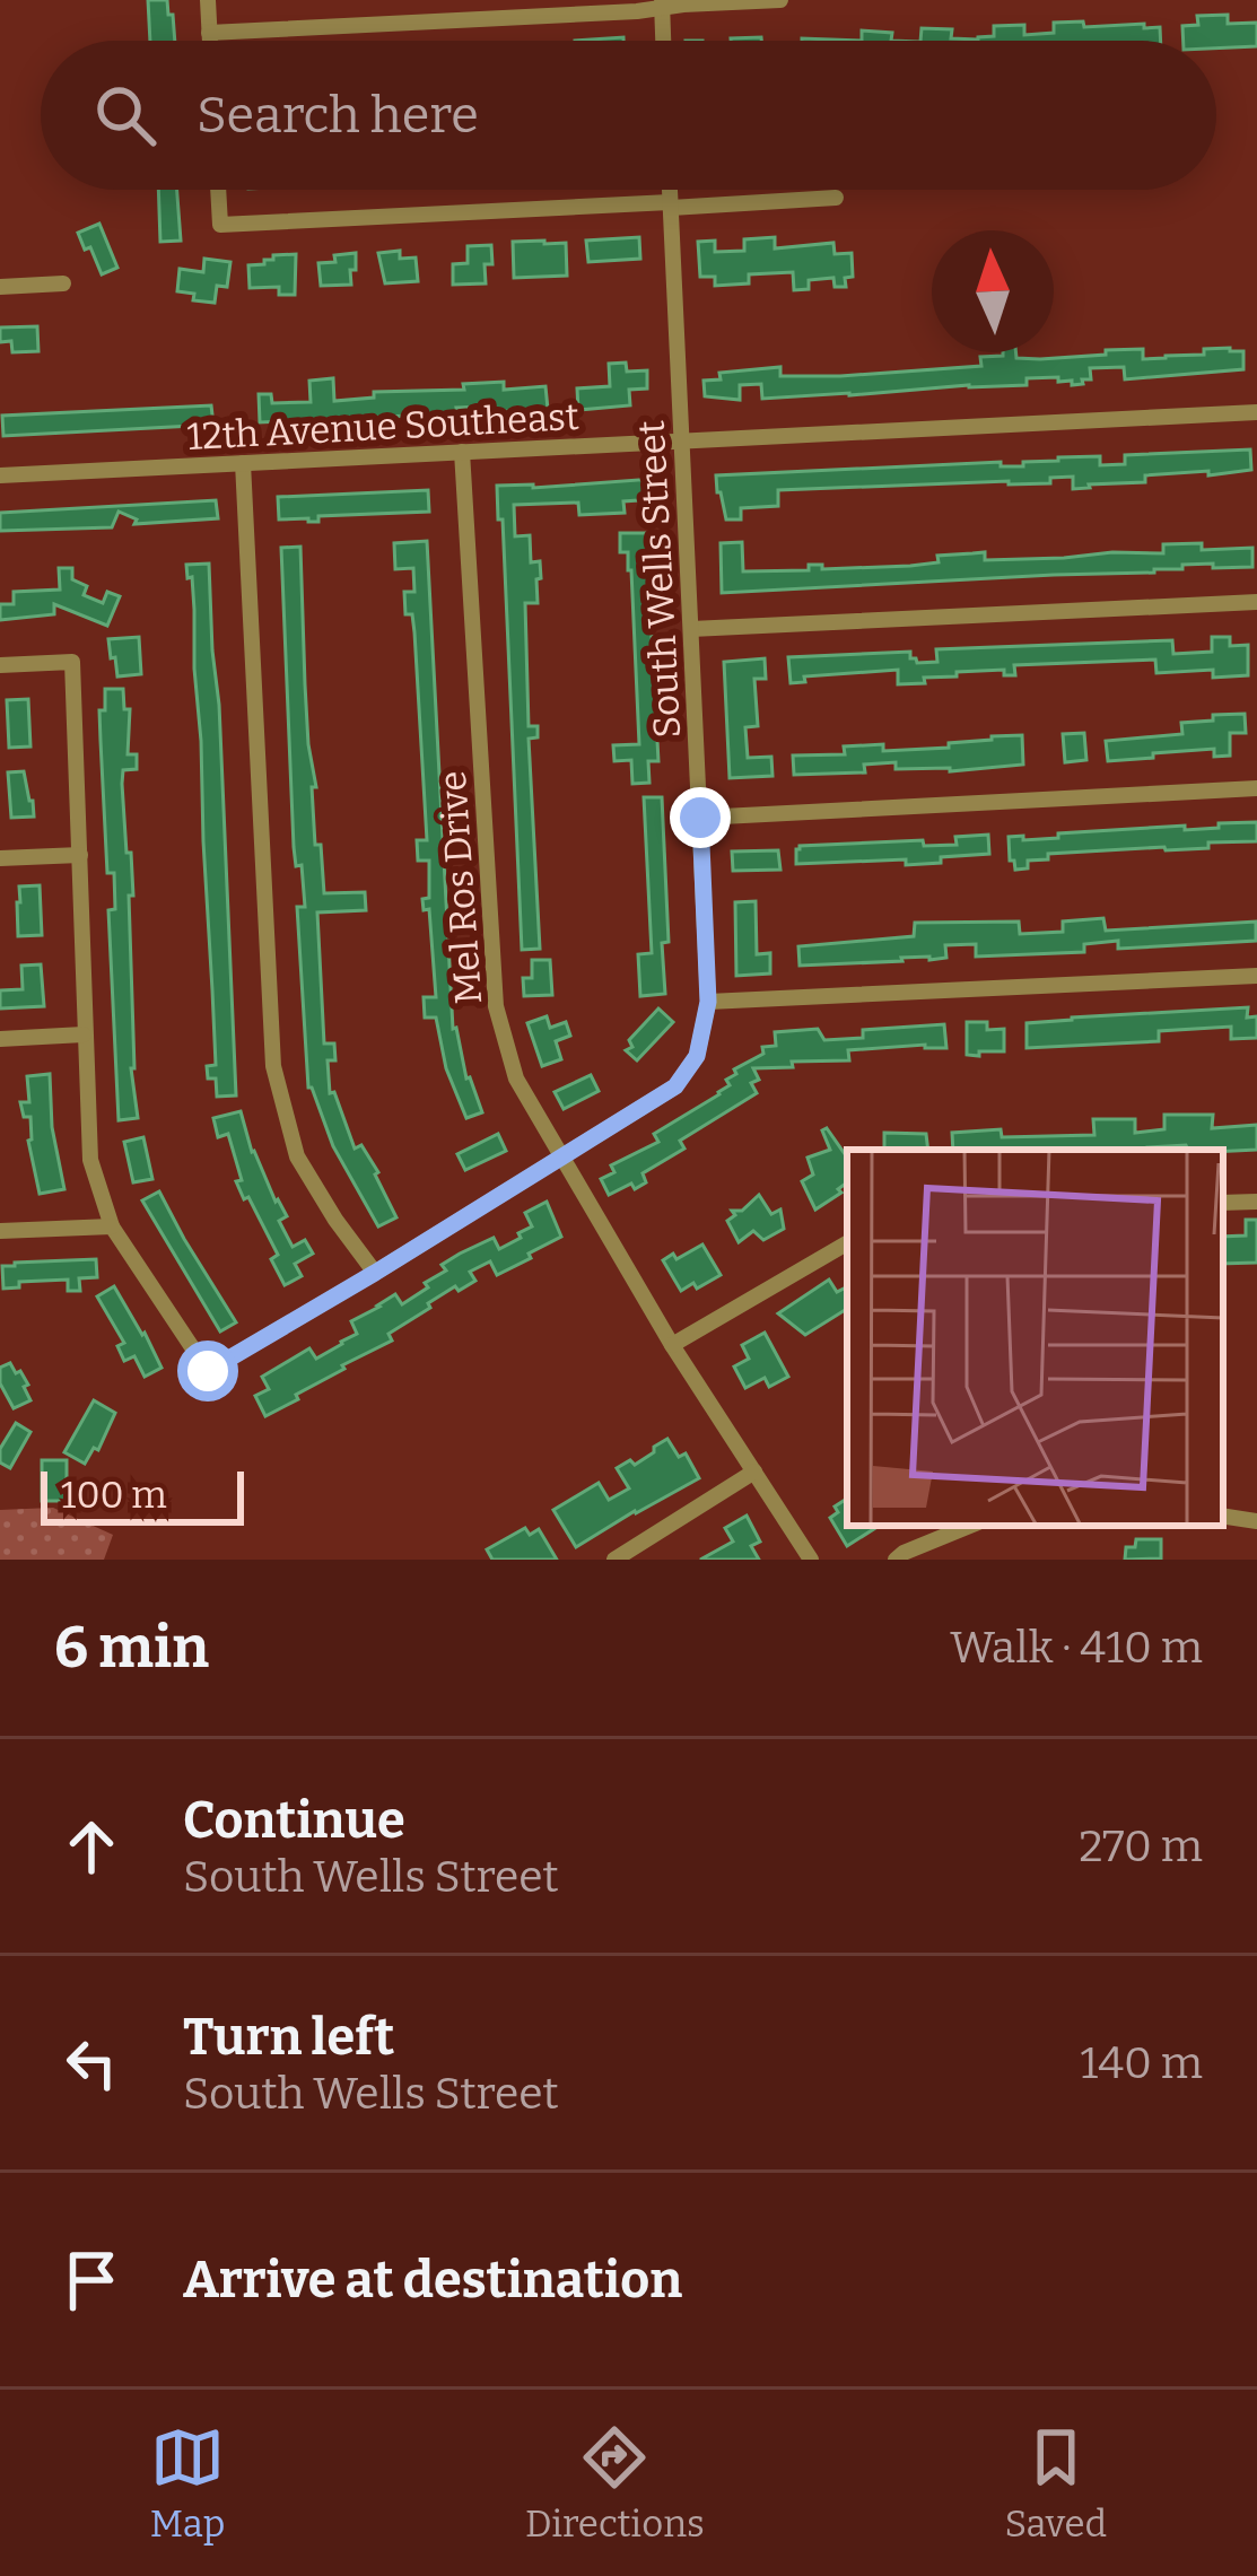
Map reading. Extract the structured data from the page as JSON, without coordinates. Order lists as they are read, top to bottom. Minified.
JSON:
{"streets":{"street":["12th Avenue Southeast","South Wells Street","Mel Ros Drive"]},"crossings":[["12th Avenue Southeast","South Wells Street"],["12th Avenue Southeast","Mel Ros Drive"],["South Wells Street","Mel Ros Drive"]],"scale_bar":"100 m","north":"top","page":{"search":"Search here","scale":"100 m","heading":["6 min","Walk · 410 m"],"list":[["Continue","South Wells Street","270 m"],["Turn left","South Wells Street","140 m"],"Arrive at destination"],"nav":["Map","Directions","Saved"]}}
